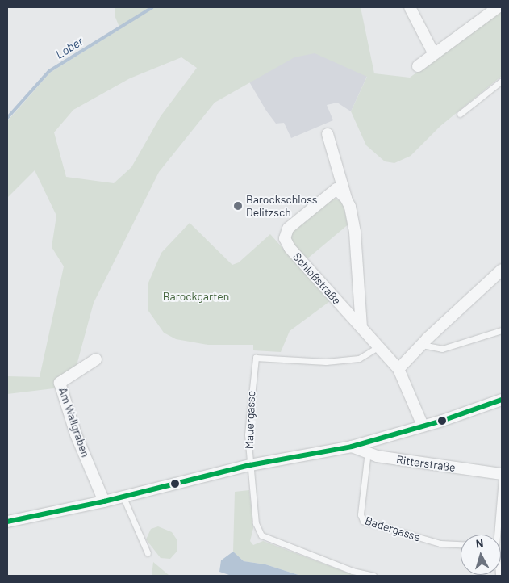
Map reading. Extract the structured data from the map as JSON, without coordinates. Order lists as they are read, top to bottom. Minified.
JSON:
{"streets":{"street":["Schloßstraße","Am Wallgraben","Ritterstraße"],"lane":["Mauergasse","Badergasse"]},"crossings":[["Schloßstraße","Mauergasse"],["Ritterstraße","Badergasse"]],"water":["Lober"],"parks":["Barockgarten"],"places":["Barockschloss Delitzsch"],"north":"top"}
